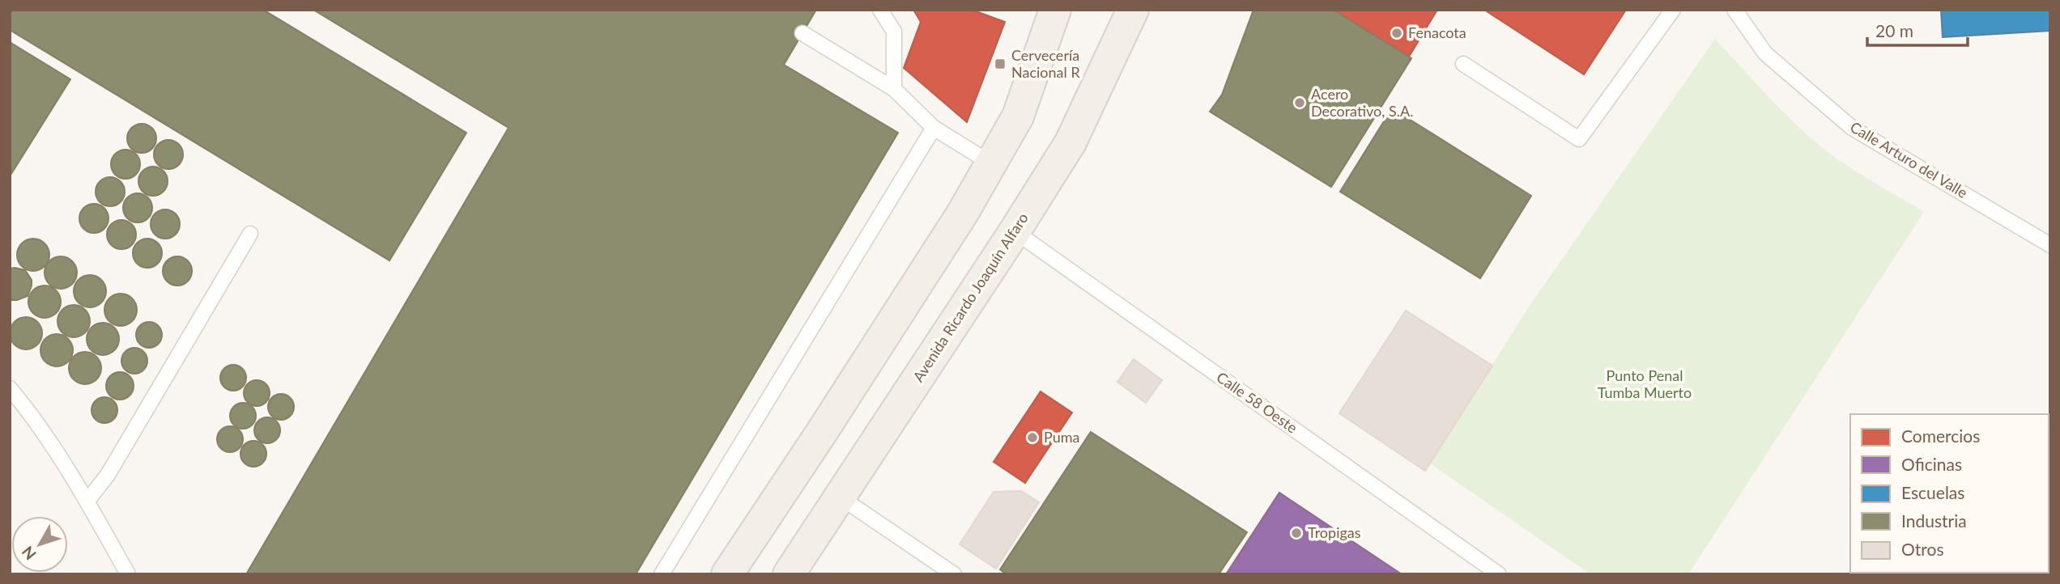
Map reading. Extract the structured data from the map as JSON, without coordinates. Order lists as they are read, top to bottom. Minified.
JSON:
{"streets":{"main road":["Avenida Ricardo Joaquín Alfaro"],"lane":["Calle Arturo del Valle","Calle 58 Oeste"]},"crossings":[["Avenida Ricardo Joaquín Alfaro","Calle 58 Oeste"]],"parks":["Punto Penal Tumba Muerto"],"places":{"other":["Fenacota","Acero Decorativo, S.A.","Puma","Tropigas"],"transit":["Cervecería Nacional R"]},"legend":["Comercios","Oficinas","Escuelas","Industria","Otros"],"scale_bar":"20 m","north":"bottom left"}
